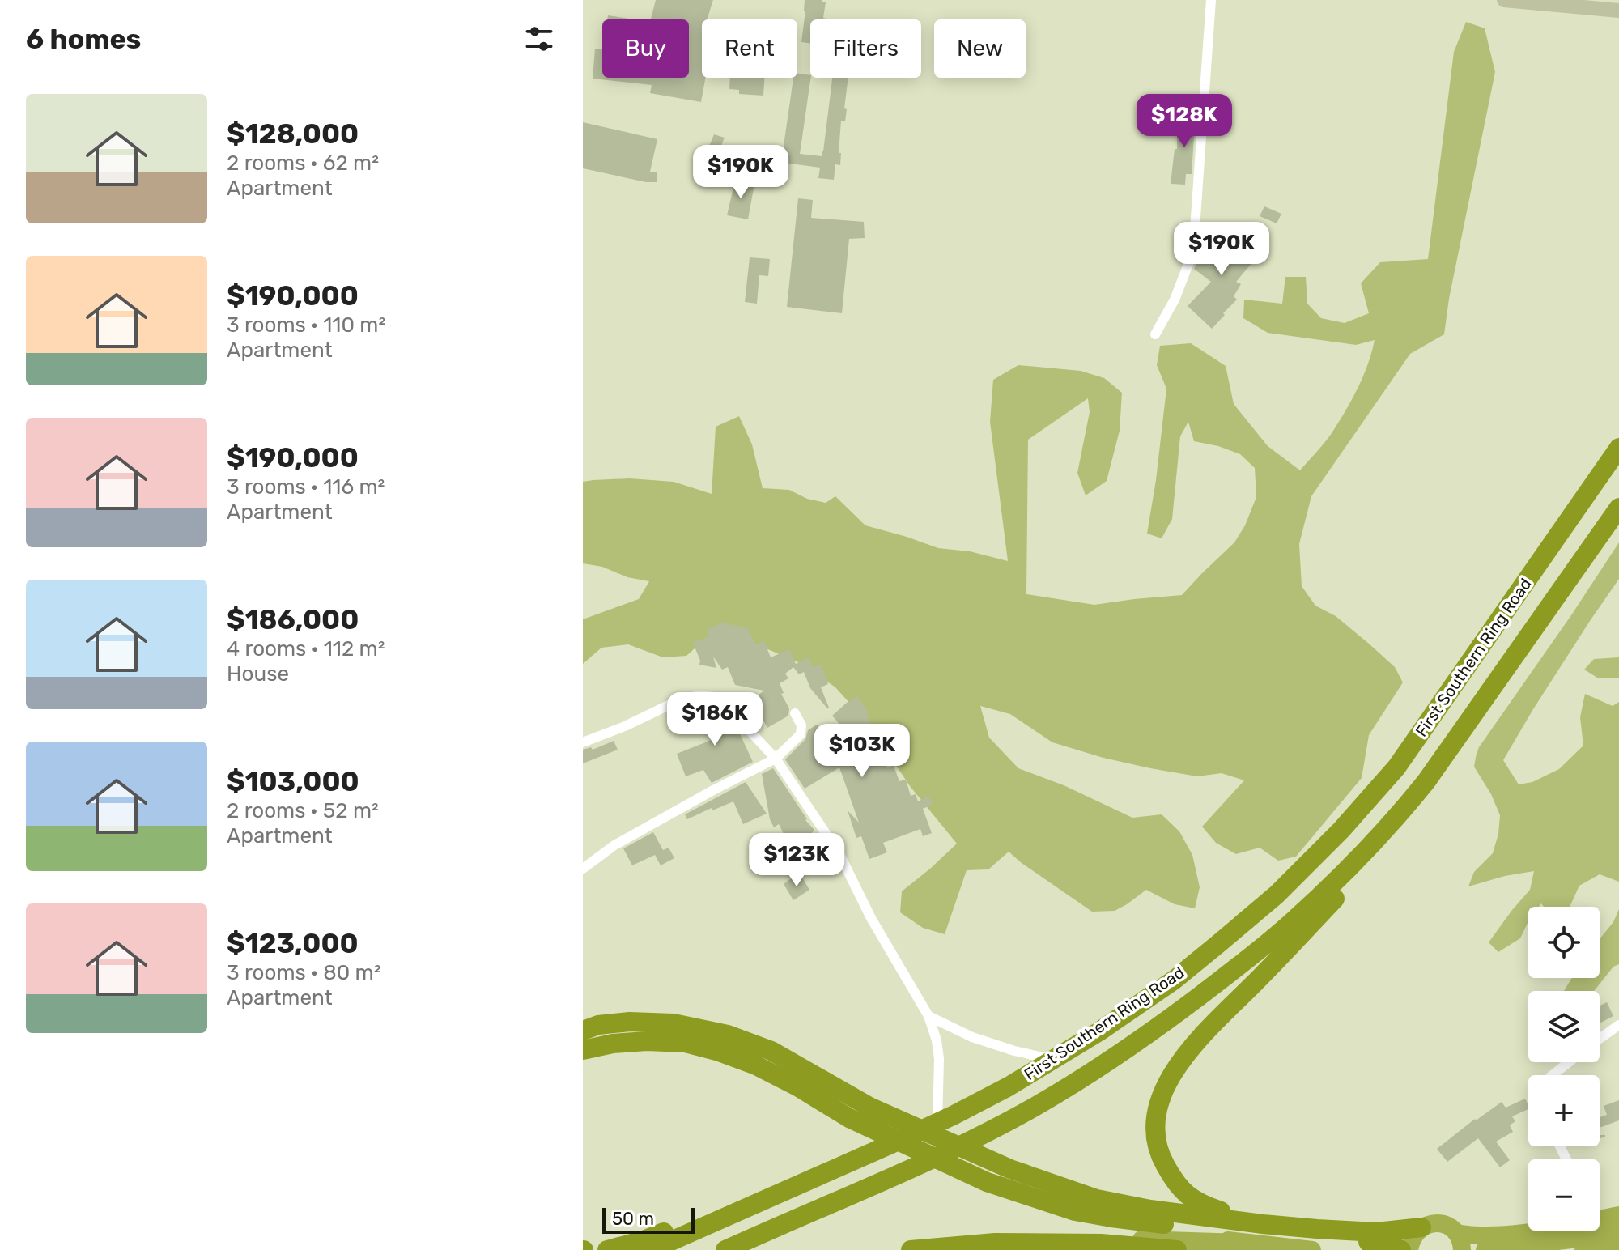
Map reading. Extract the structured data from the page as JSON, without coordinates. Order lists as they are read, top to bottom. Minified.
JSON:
{"streets":{"highway":["First Southern Ring Road"]},"scale_bar":"50 m","page":{"heading":"6 homes","chip":["Buy","Rent","Filters","New"],"list":[{"name":"$128,000","note":"2 rooms · 62 m² · Apartment"},{"name":"$190,000","note":"3 rooms · 110 m² · Apartment"},{"name":"$190,000","note":"3 rooms · 116 m² · Apartment"},{"name":"$186,000","note":"4 rooms · 112 m² · House"},{"name":"$103,000","note":"2 rooms · 52 m² · Apartment"},{"name":"$123,000","note":"3 rooms · 80 m² · Apartment"}],"price":["$128K","$190K","$190K","$186K","$103K","$123K"],"map_buttons":["+","−"],"scale":"50 m"}}
